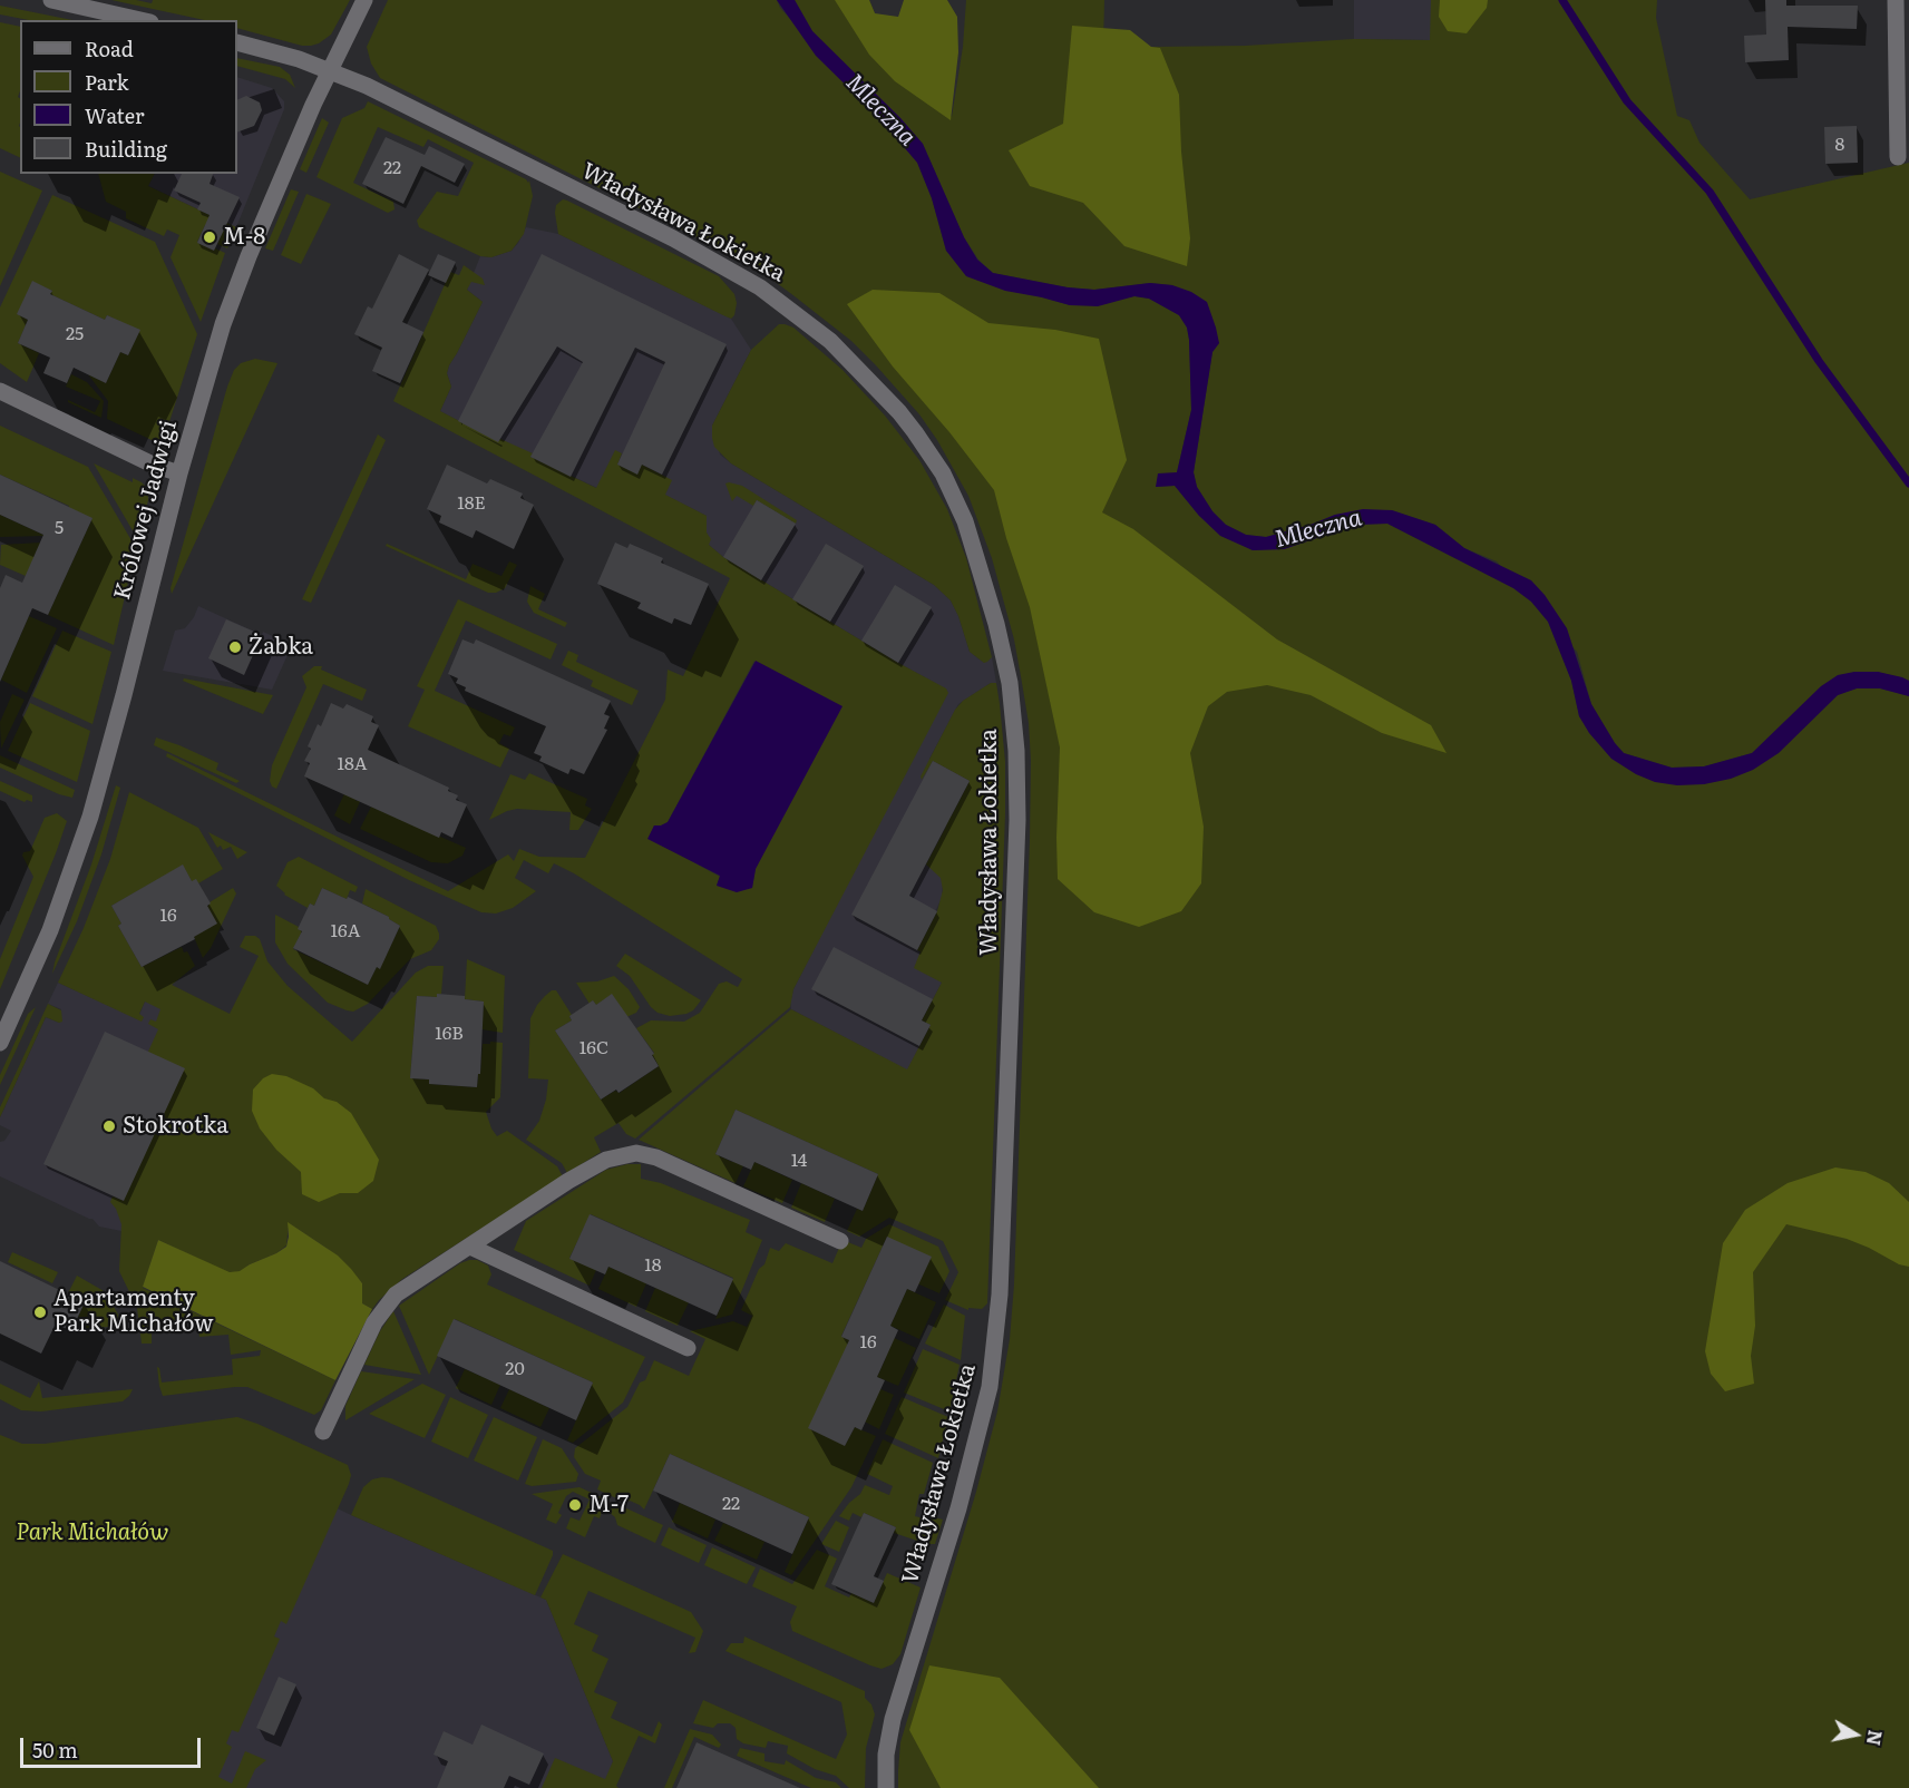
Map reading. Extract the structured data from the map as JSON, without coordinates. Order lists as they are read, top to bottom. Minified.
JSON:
{"streets":{"street":["Władysława Łokietka","Królowej Jadwigi"]},"crossings":[["Władysława Łokietka","Królowej Jadwigi"]],"water":["Mleczna"],"parks":["Park Michałów"],"places":["M-8","Żabka","Stokrotka","Apartamenty Park Michałów","M-7"],"house_numbers":["8","22","25","18E","5","18A","16","16A","16B","16C","14","18","16","20","22"],"legend":["Road","Park","Water","Building"],"scale_bar":"50 m","north":"right"}
